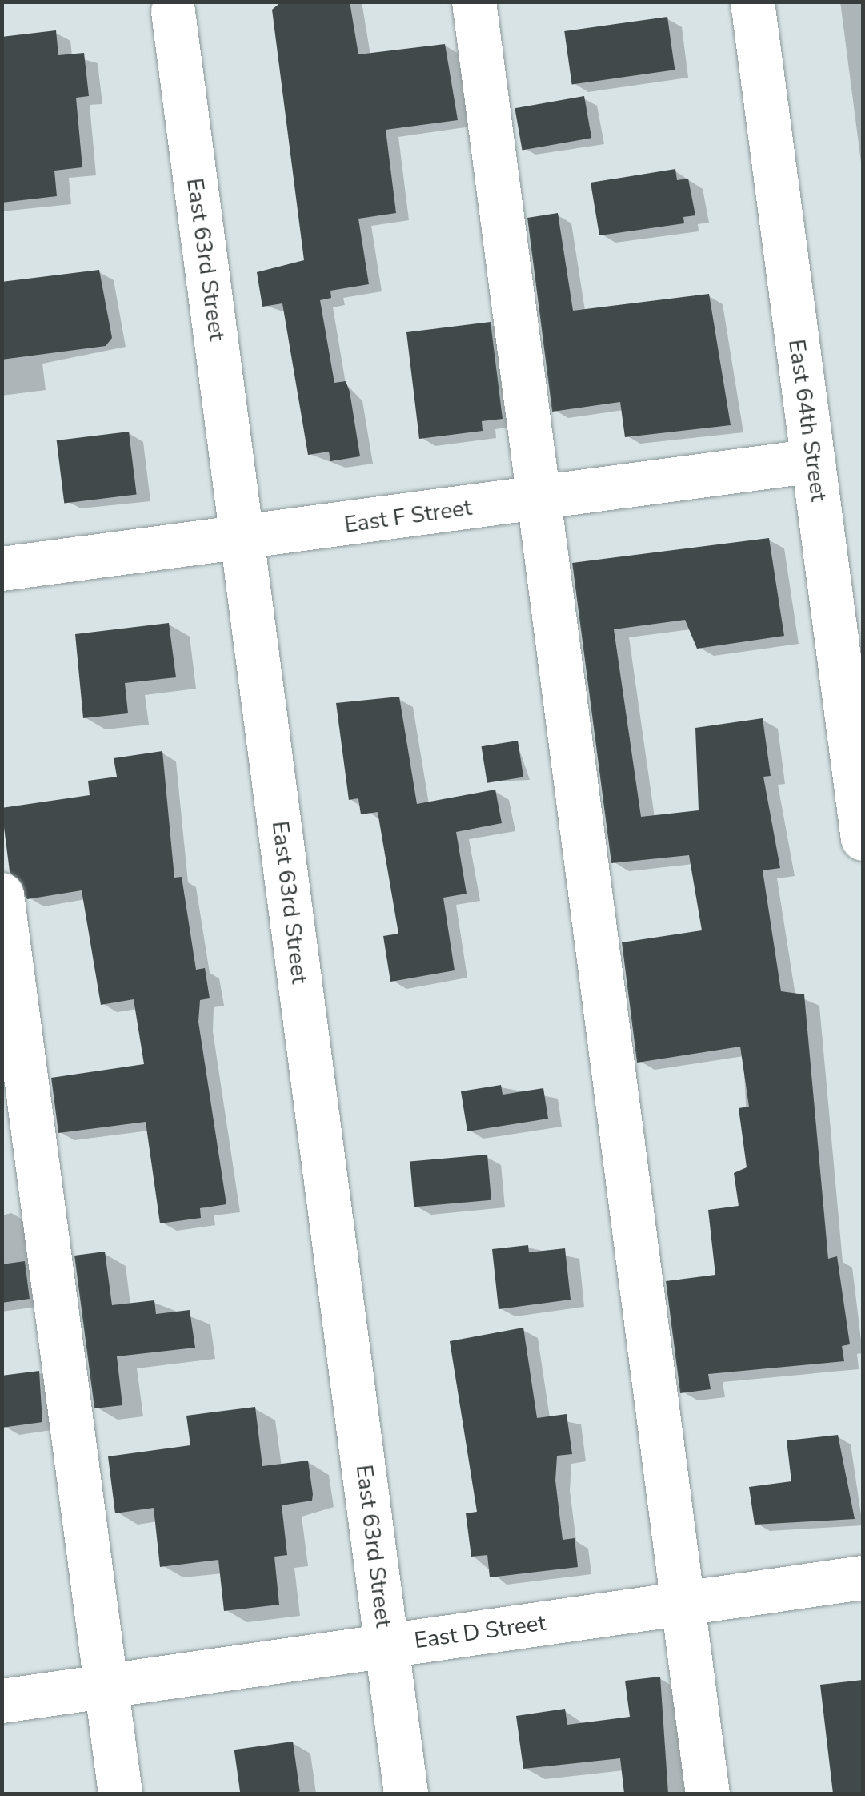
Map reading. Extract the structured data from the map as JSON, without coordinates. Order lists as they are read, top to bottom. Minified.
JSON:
{"streets":{"street":["East 63rd Street","East 64th Street","East F Street","East D Street"]},"crossings":[["East 63rd Street","East F Street"],["East 63rd Street","East D Street"],["East 64th Street","East F Street"]]}
